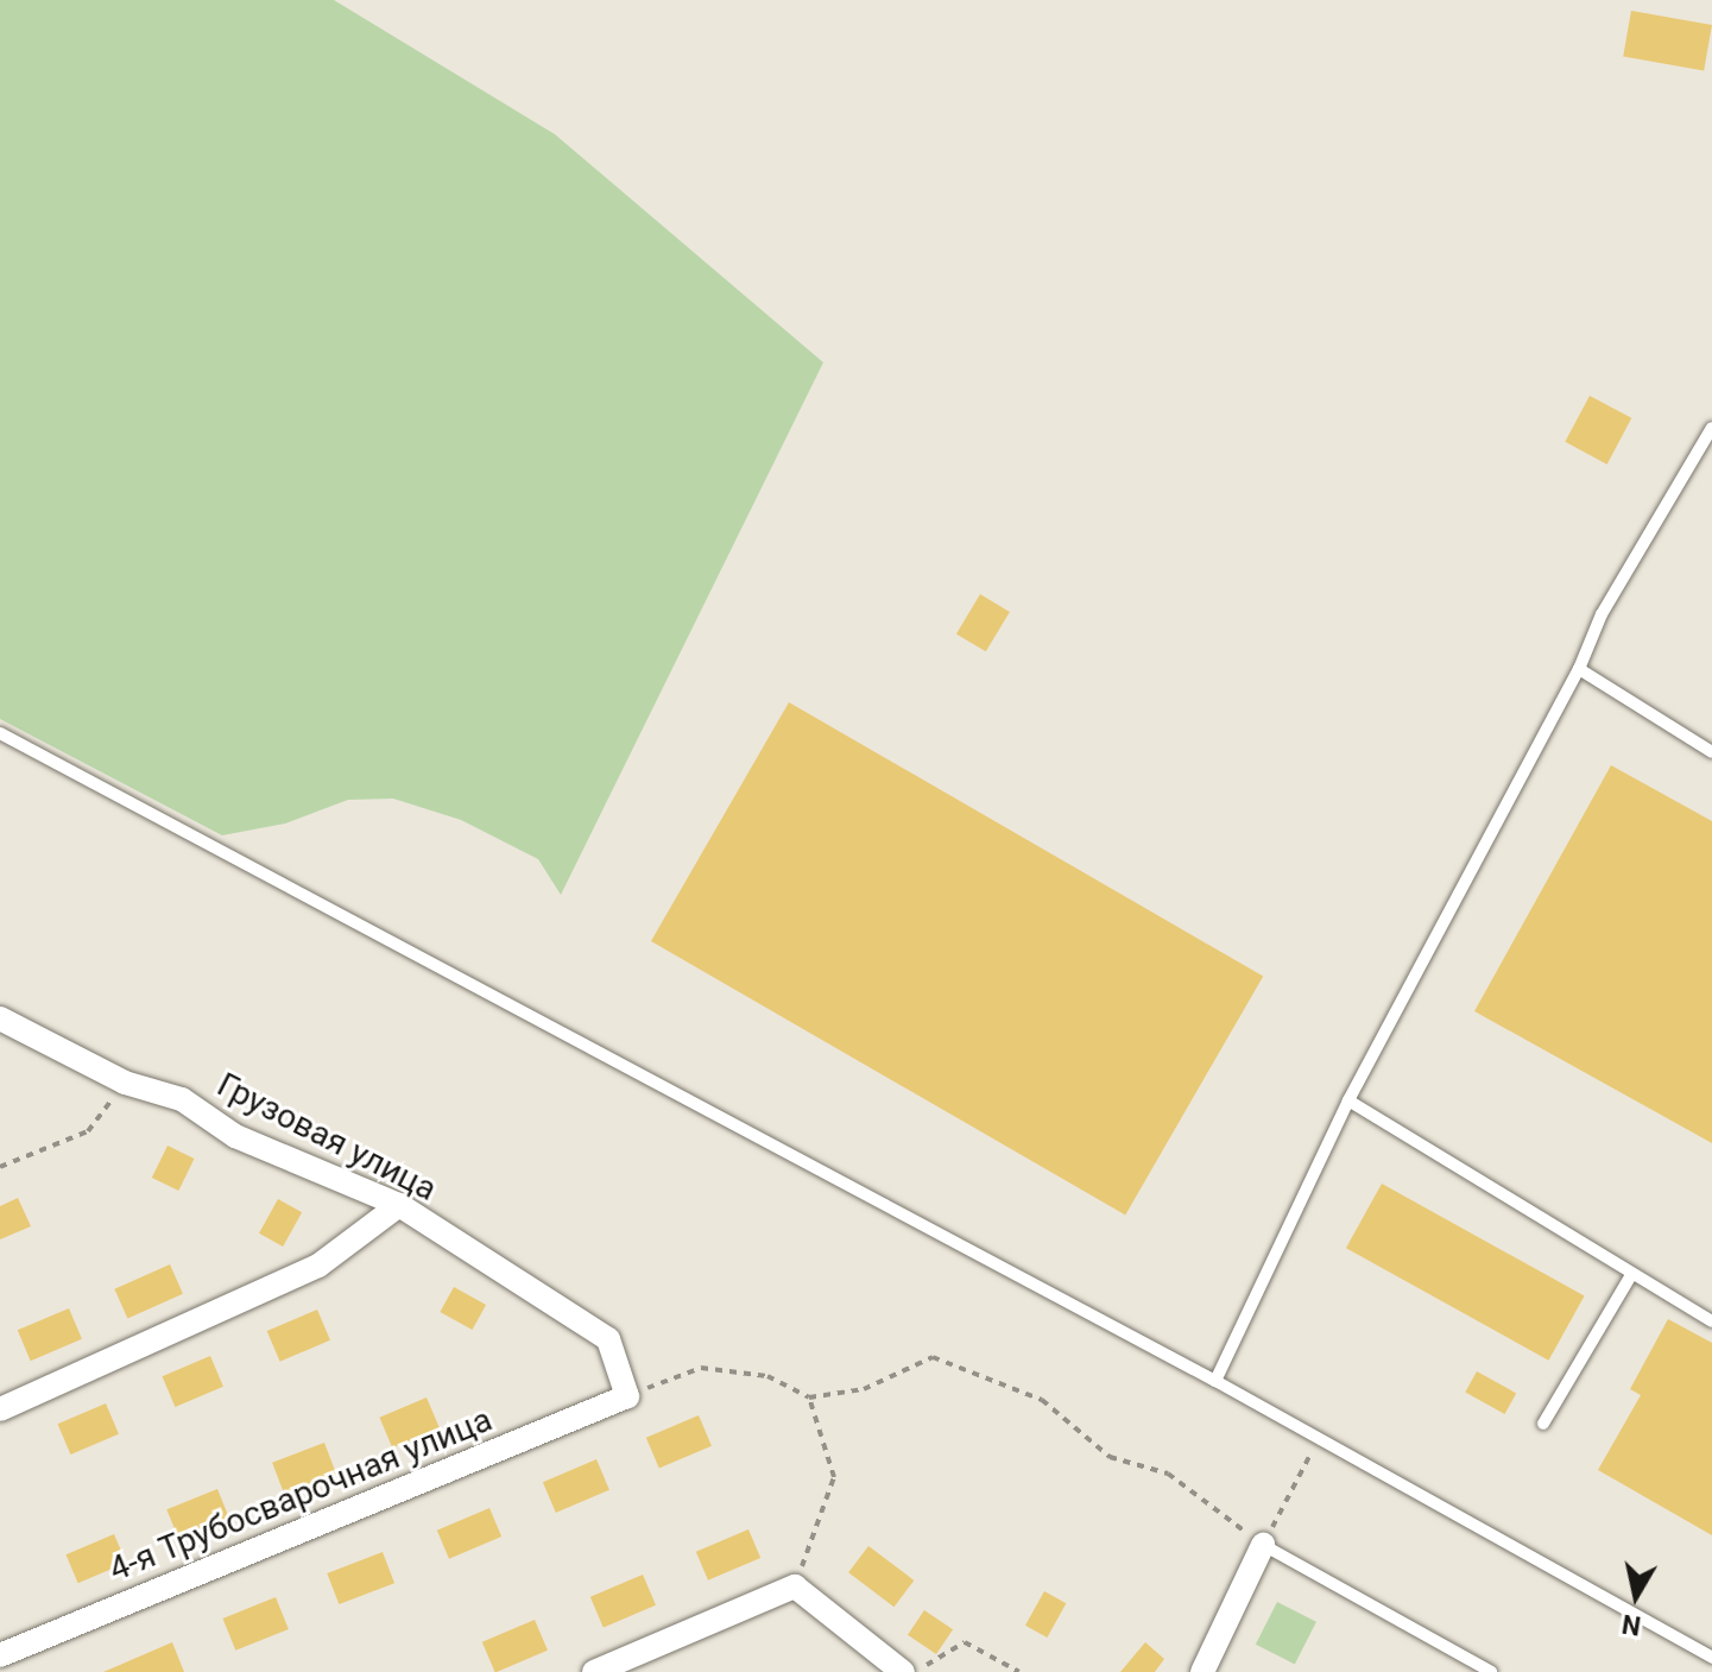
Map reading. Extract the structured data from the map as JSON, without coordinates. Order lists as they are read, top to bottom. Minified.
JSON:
{"streets":{"street":["Грузовая улица","4-я Трубосварочная улица"]},"crossings":[["Грузовая улица","4-я Трубосварочная улица"]],"north":"bottom"}
